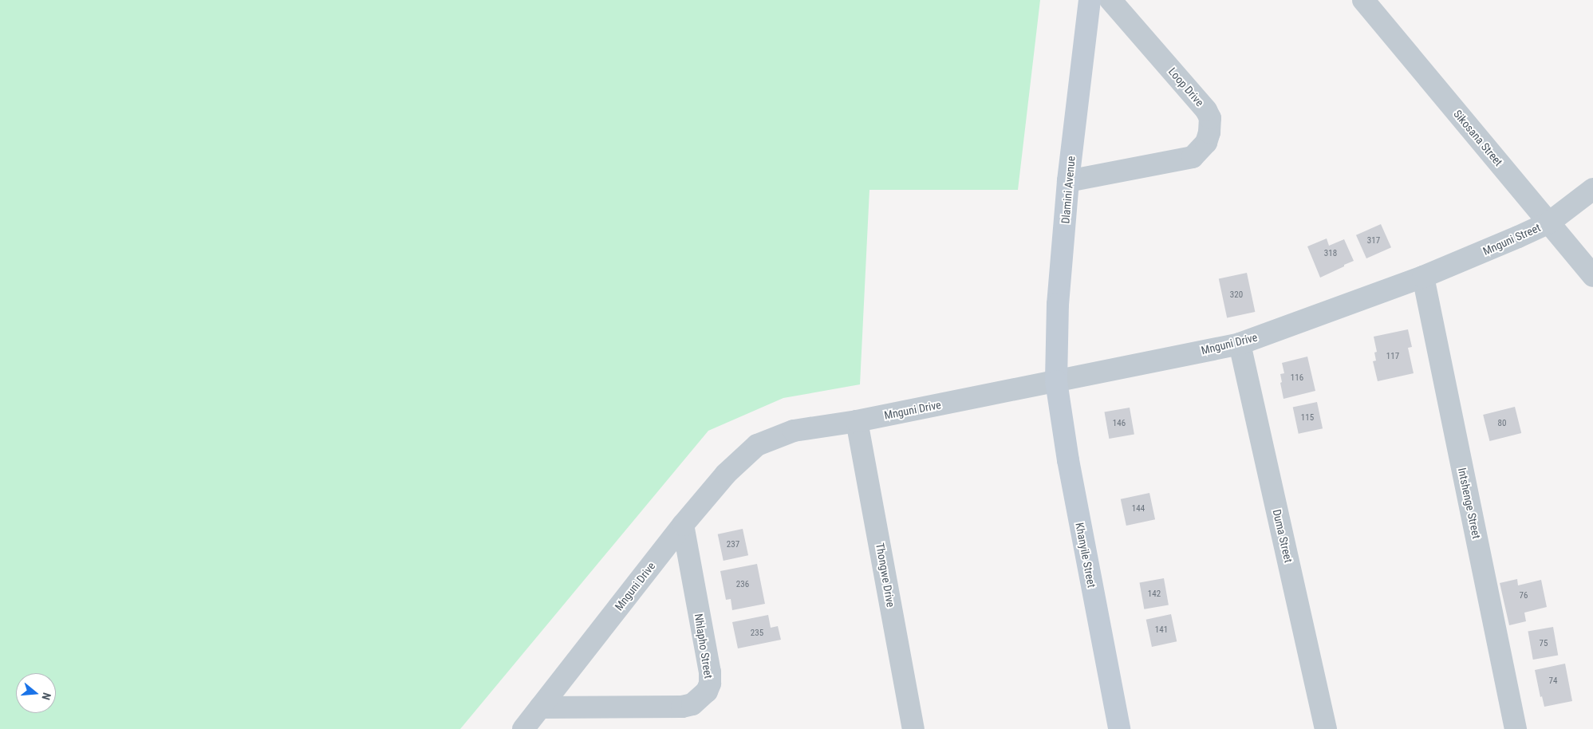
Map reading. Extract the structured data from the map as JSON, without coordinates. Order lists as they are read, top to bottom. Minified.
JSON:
{"streets":{"street":["Loop Drive","Sikosana Street","Dlamini Avenue","Mnguni Street","Mnguni Drive","Intshenge Street","Duma Street","Khanyile Street","Thongwe Drive","Nhlapho Street"]},"crossings":[["Loop Drive","Dlamini Avenue"],["Sikosana Street","Mnguni Street"],["Dlamini Avenue","Mnguni Drive"],["Dlamini Avenue","Khanyile Street"],["Mnguni Street","Mnguni Drive"],["Mnguni Street","Intshenge Street"],["Mnguni Drive","Intshenge Street"],["Mnguni Drive","Duma Street"],["Mnguni Drive","Khanyile Street"],["Mnguni Drive","Thongwe Drive"],["Mnguni Drive","Nhlapho Street"]],"house_numbers":["317","318","320","117","116","115","146","80","144","237","236","142","76","141","235","75","74"],"north":"right"}
